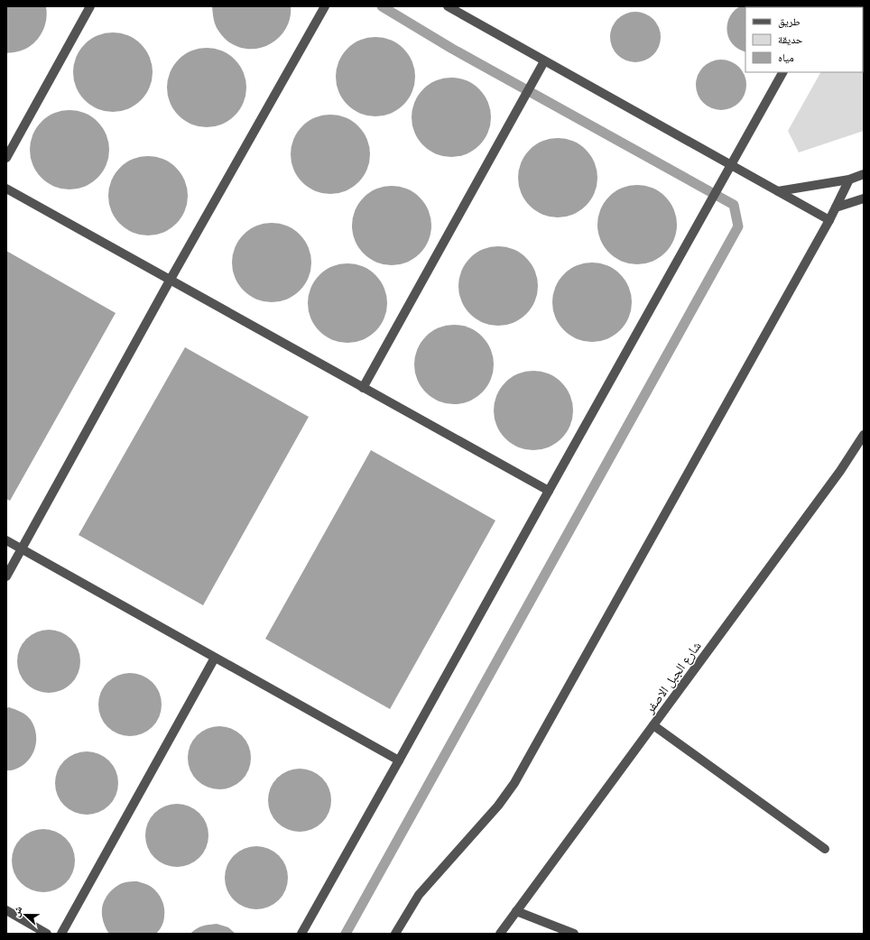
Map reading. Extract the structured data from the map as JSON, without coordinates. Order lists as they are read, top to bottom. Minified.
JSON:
{"streets":{"street":["شارع الجبل الاصفر"]},"legend":["طريق","حديقة","مياه"],"north":"left"}
